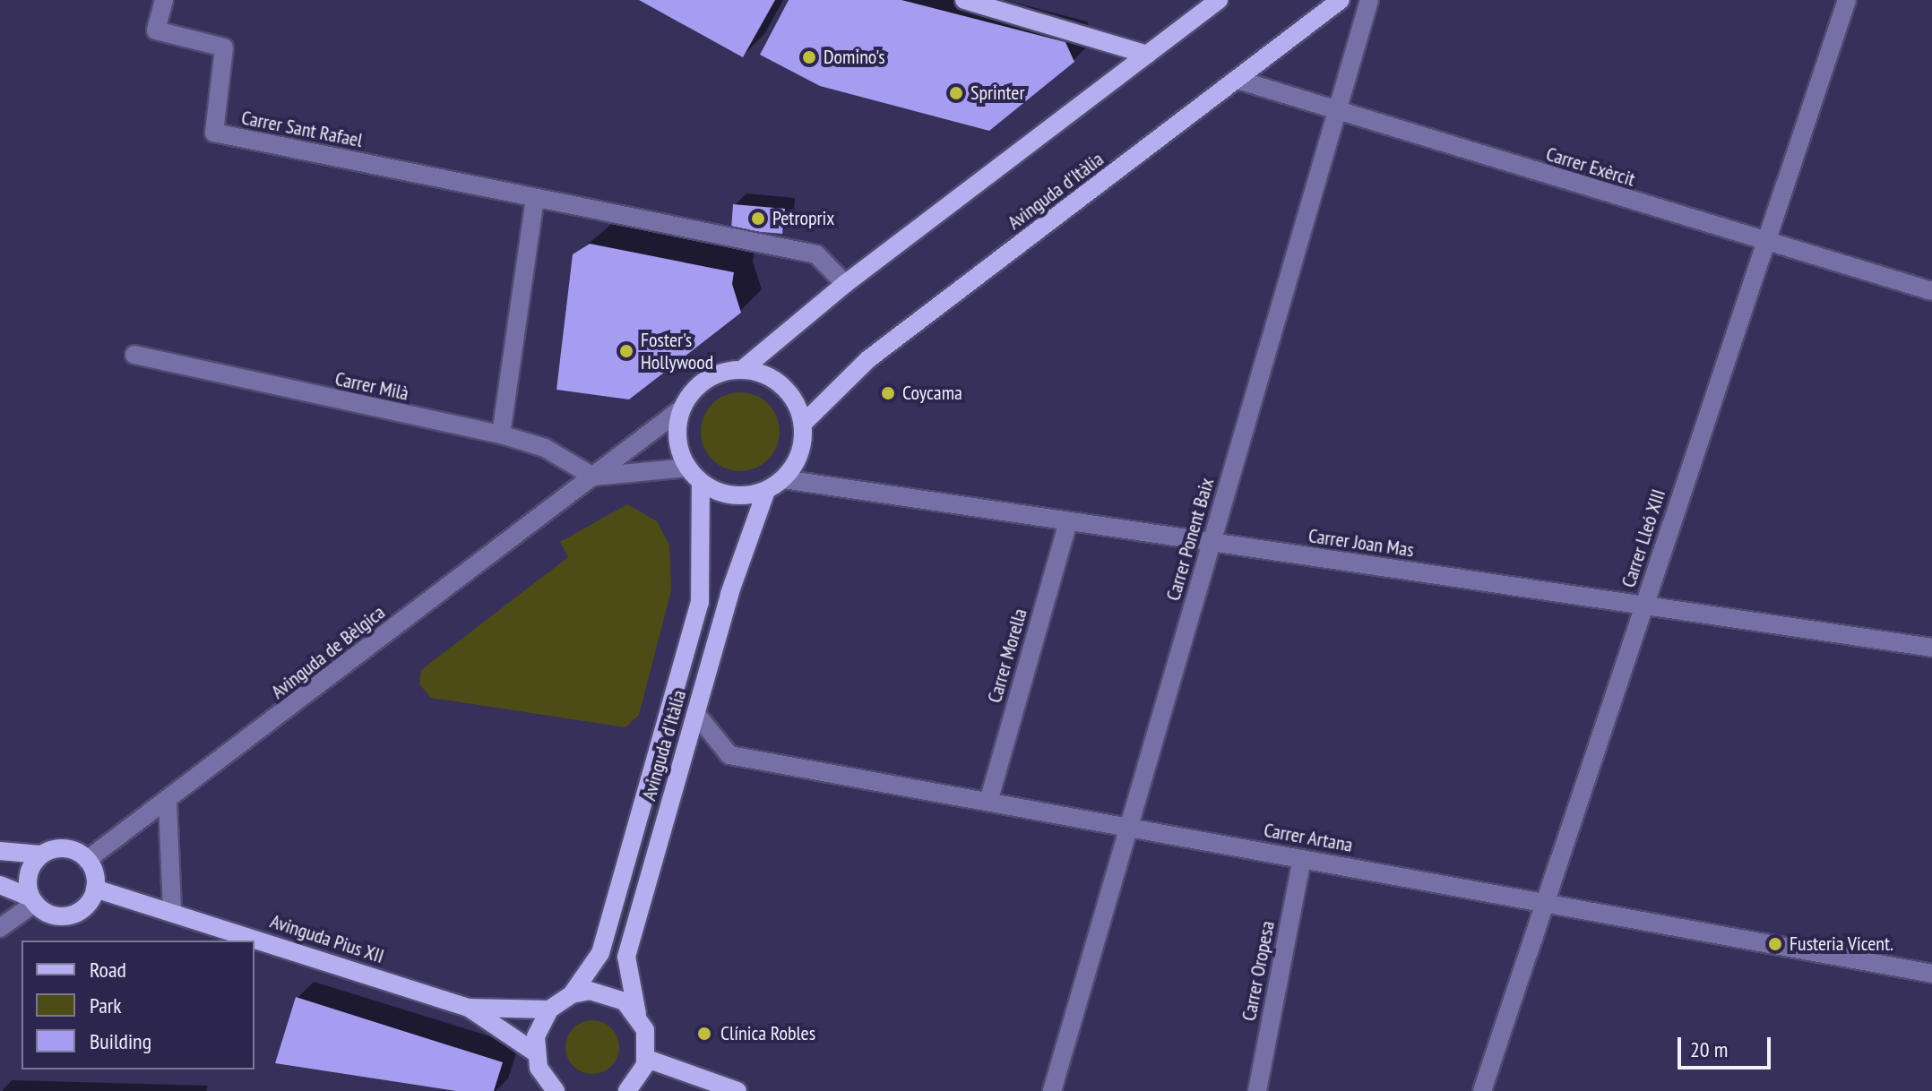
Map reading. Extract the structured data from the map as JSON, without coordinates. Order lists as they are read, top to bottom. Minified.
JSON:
{"streets":{"main road":["Avinguda d'Itàlia","Avinguda Pius XII"],"street":["Carrer Sant Rafael","Carrer Exèrcit","Carrer Milà","Carrer Lleó XIII","Carrer Ponent Baix","Carrer Joan Mas","Avinguda de Bèlgica","Carrer Morella","Carrer Artana","Carrer Oropesa"]},"crossings":[["Carrer Exèrcit","Avinguda d'Itàlia"],["Carrer Exèrcit","Carrer Lleó XIII"],["Carrer Exèrcit","Carrer Ponent Baix"],["Avinguda d'Itàlia","Carrer Joan Mas"],["Avinguda d'Itàlia","Avinguda de Bèlgica"],["Avinguda d'Itàlia","Carrer Artana"],["Carrer Milà","Avinguda de Bèlgica"],["Carrer Lleó XIII","Carrer Joan Mas"],["Carrer Lleó XIII","Carrer Artana"],["Carrer Ponent Baix","Carrer Joan Mas"],["Carrer Ponent Baix","Carrer Artana"],["Carrer Joan Mas","Avinguda de Bèlgica"],["Carrer Joan Mas","Carrer Morella"],["Avinguda de Bèlgica","Avinguda Pius XII"],["Carrer Morella","Carrer Artana"],["Carrer Artana","Carrer Oropesa"]],"places":["Domino's","Sprinter","Petroprix","Foster's Hollywood","Coycama","Fusteria Vicent.","Clínica Robles"],"legend":["Road","Park","Building"],"scale_bar":"20 m"}
